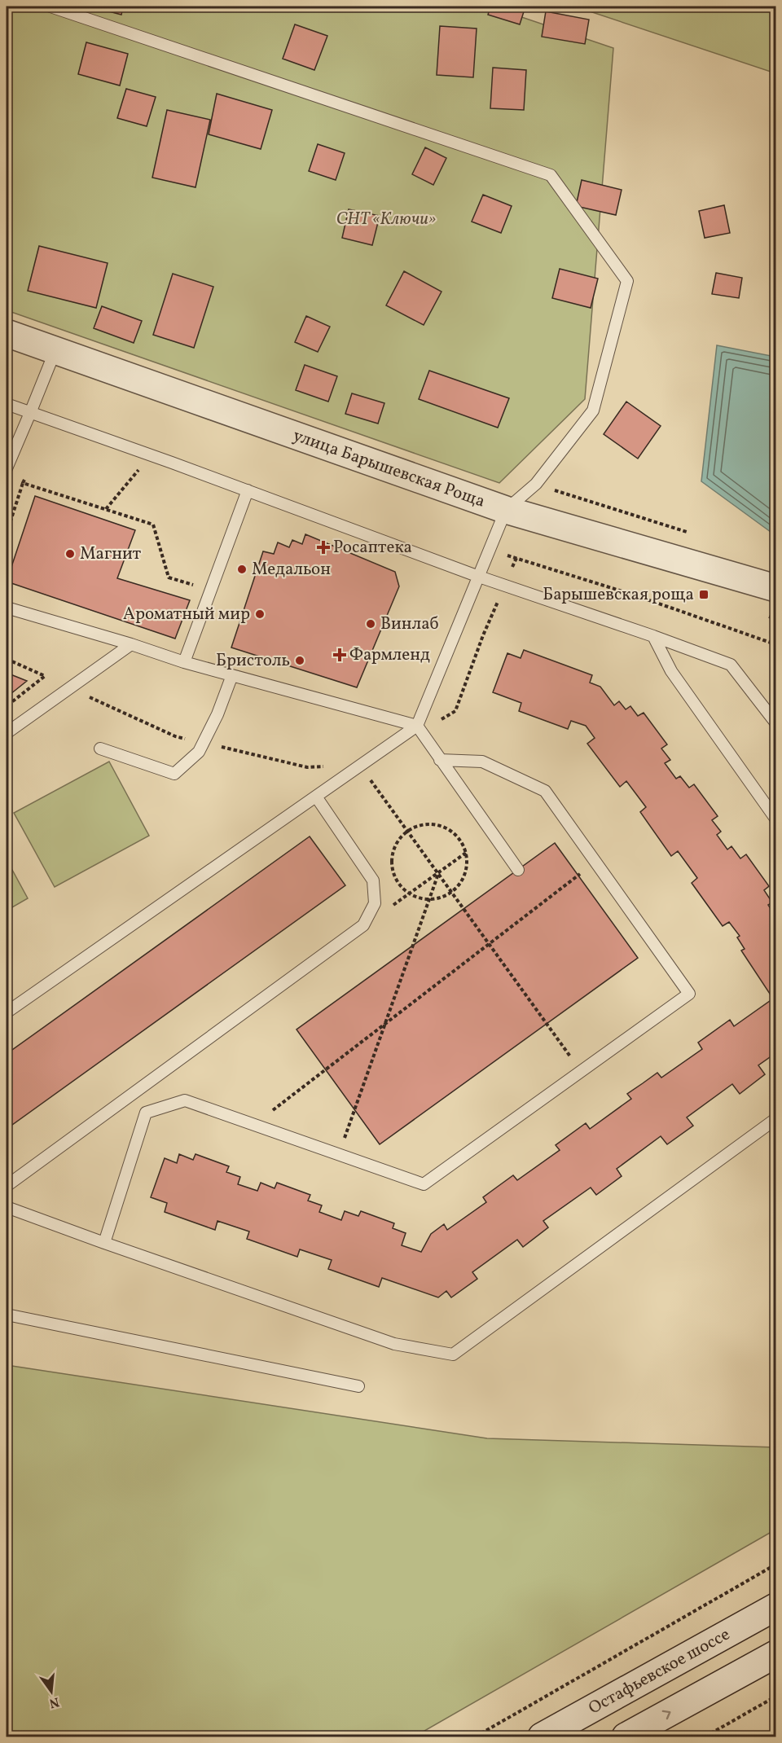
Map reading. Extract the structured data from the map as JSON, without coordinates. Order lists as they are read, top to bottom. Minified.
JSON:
{"streets":{"street":["улица Барышевская Роща","Остафьевское шоссе"]},"parks":["СНТ «Ключи»"],"places":{"health":["Росаптека","Фармленд"],"other":["Магнит","Медальон","Ароматный мир","Винлаб","Бристоль"],"transit":["Барышевская роща"]},"north":"bottom"}
